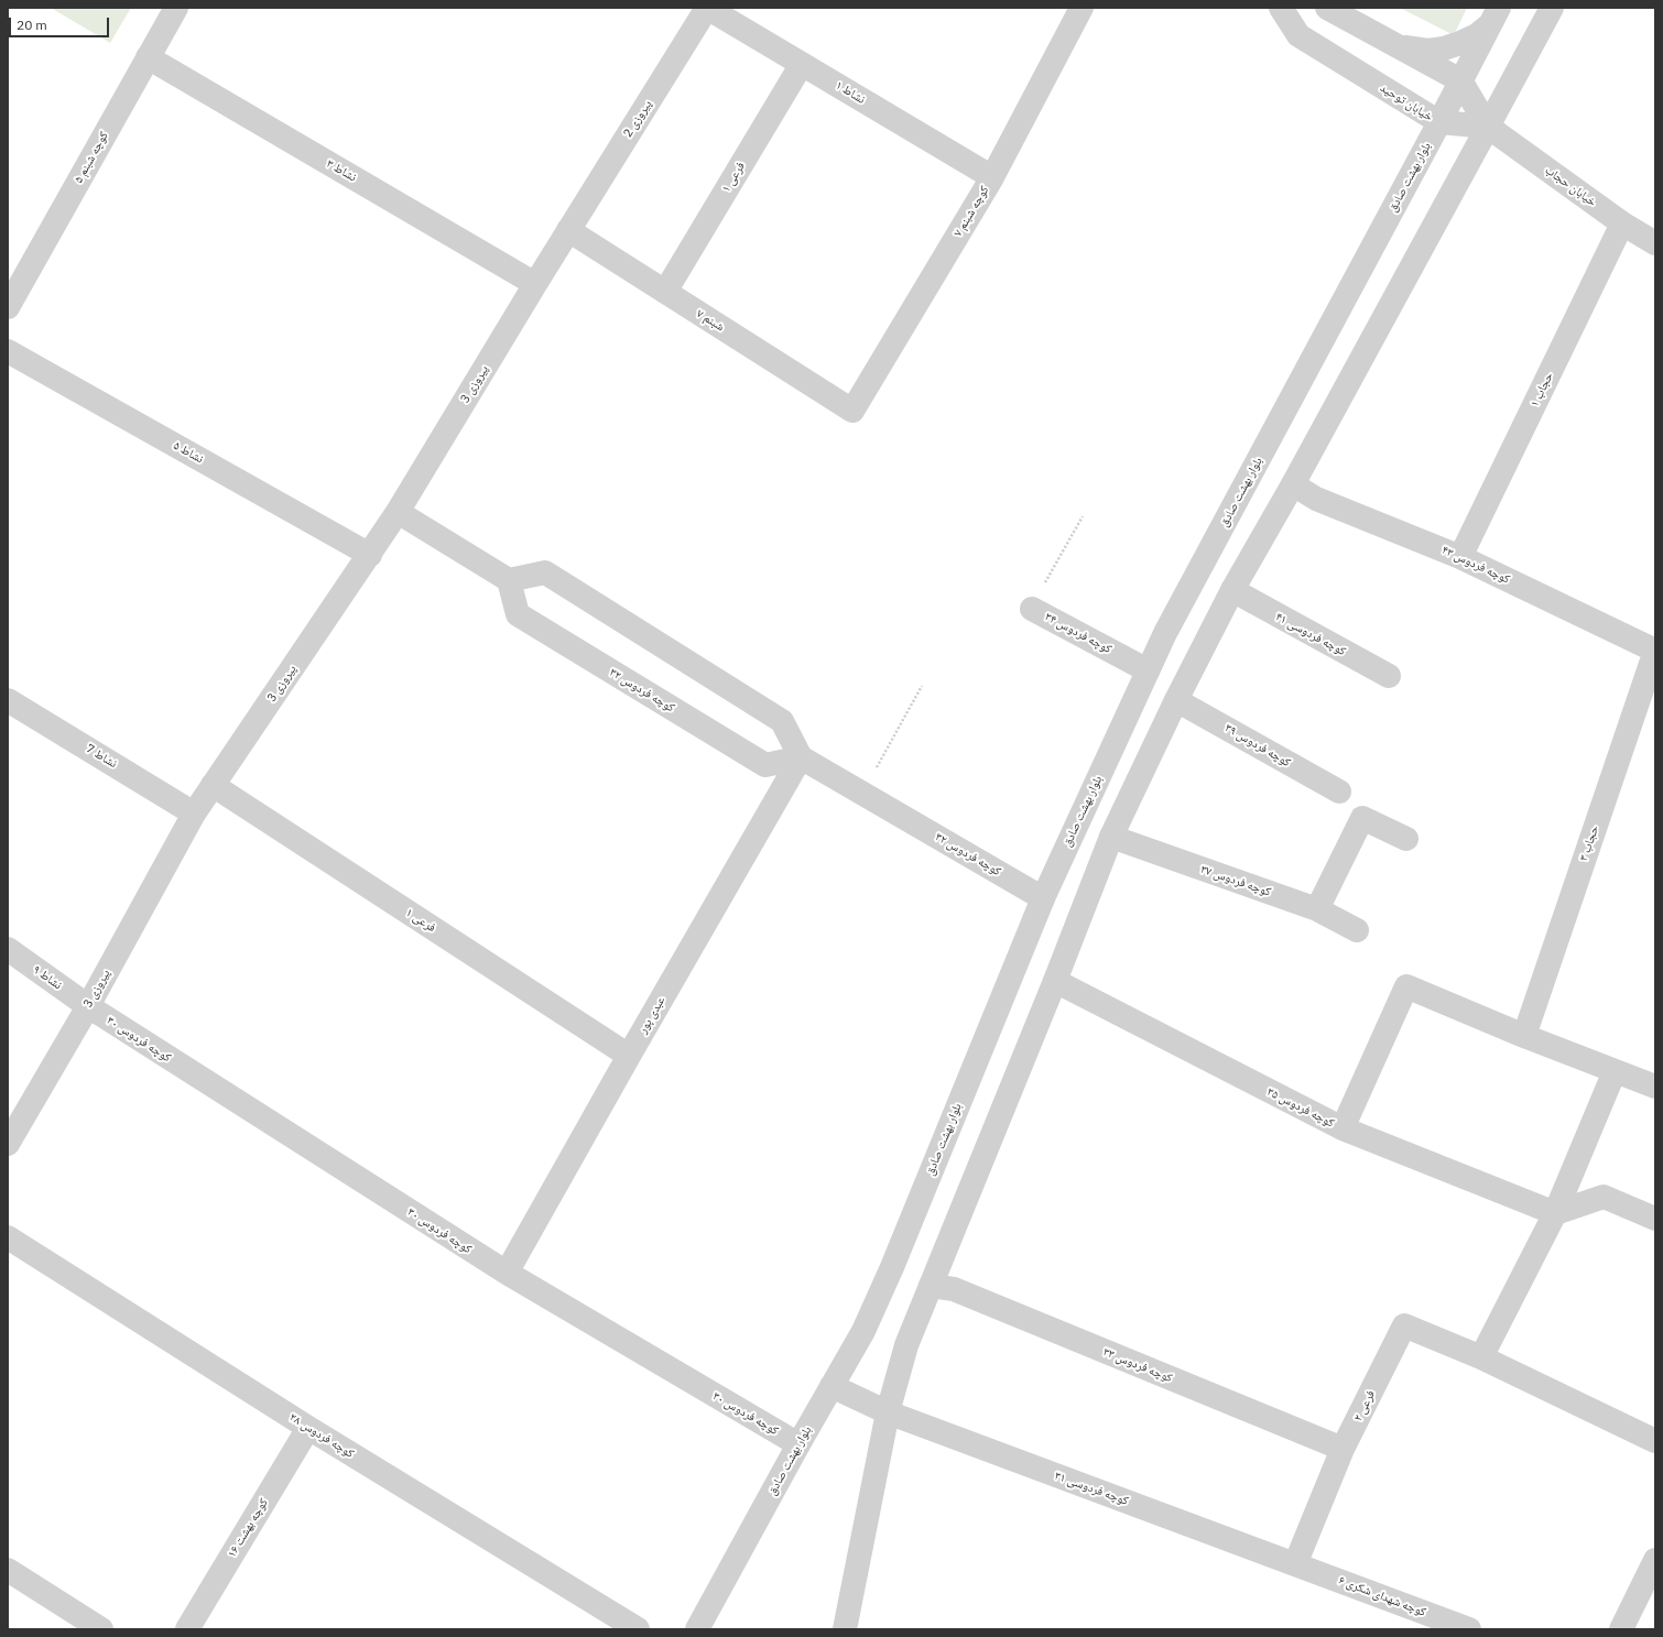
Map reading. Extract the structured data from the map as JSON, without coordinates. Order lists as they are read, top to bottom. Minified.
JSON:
{"streets":{"street":["نشاط ۱","خیابان توحید","پیروزی 2","کوچه شبنم ۵","نشاط ۳","فرعی ۱","بلوار بهشت صادق","خیابان حجاب","کوچه شبنم ۷","شبنم ۷","پیروزی 3","حجاب ۱","نشاط ۵","کوچه فردوس ۴۳","کوچه فردوس ۳۴","کوچه فردوسی ۴۱","کوچه فردوس ۳۲","کوچه فردوس ۳۹","نشاط 7","حجاب ۳","کوچه فردوس ۳۷","نشاط ۹","عبدی پور","کوچه فردوس ۳۰","کوچه فردوس ۳۵","کوچه فردوس ۳۳","فرعی ۲","کوچه فردوس ۲۸","کوچه فردوسی ۳۱","کوچه بهشت ۱۶","کوچه شهدای شکری ۶"]},"crossings":[["نشاط ۱","پیروزی 2"],["نشاط ۱","فرعی ۱"],["نشاط ۱","کوچه شبنم ۷"],["خیابان توحید","بلوار بهشت صادق"],["خیابان توحید","خیابان حجاب"],["پیروزی 2","شبنم ۷"],["پیروزی 2","پیروزی 3"],["کوچه شبنم ۵","نشاط ۳"],["نشاط ۳","پیروزی 3"],["فرعی ۱","شبنم ۷"],["فرعی ۱","پیروزی 3"],["فرعی ۱","عبدی پور"],["بلوار بهشت صادق","کوچه فردوس ۳۴"],["بلوار بهشت صادق","کوچه فردوس ۳۲"],["بلوار بهشت صادق","کوچه فردوس ۳۰"],["بلوار بهشت صادق","کوچه فردوسی ۳۱"],["خیابان حجاب","حجاب ۱"],["کوچه شبنم ۷","شبنم ۷"],["شبنم ۷","پیروزی 3"],["پیروزی 3","نشاط ۵"],["پیروزی 3","نشاط 7"],["پیروزی 3","نشاط ۹"],["پیروزی 3","کوچه فردوس ۳۰"],["حجاب ۱","کوچه فردوس ۴۳"],["کوچه فردوس ۴۳","حجاب ۳"],["کوچه فردوس ۳۲","عبدی پور"],["نشاط ۹","کوچه فردوس ۳۰"],["عبدی پور","کوچه فردوس ۳۰"],["کوچه فردوس ۳۳","فرعی ۲"],["فرعی ۲","کوچه فردوسی ۳۱"],["فرعی ۲","کوچه شهدای شکری ۶"],["کوچه فردوس ۲۸","کوچه بهشت ۱۶"],["کوچه فردوسی ۳۱","کوچه شهدای شکری ۶"]],"scale_bar":"20 m"}
